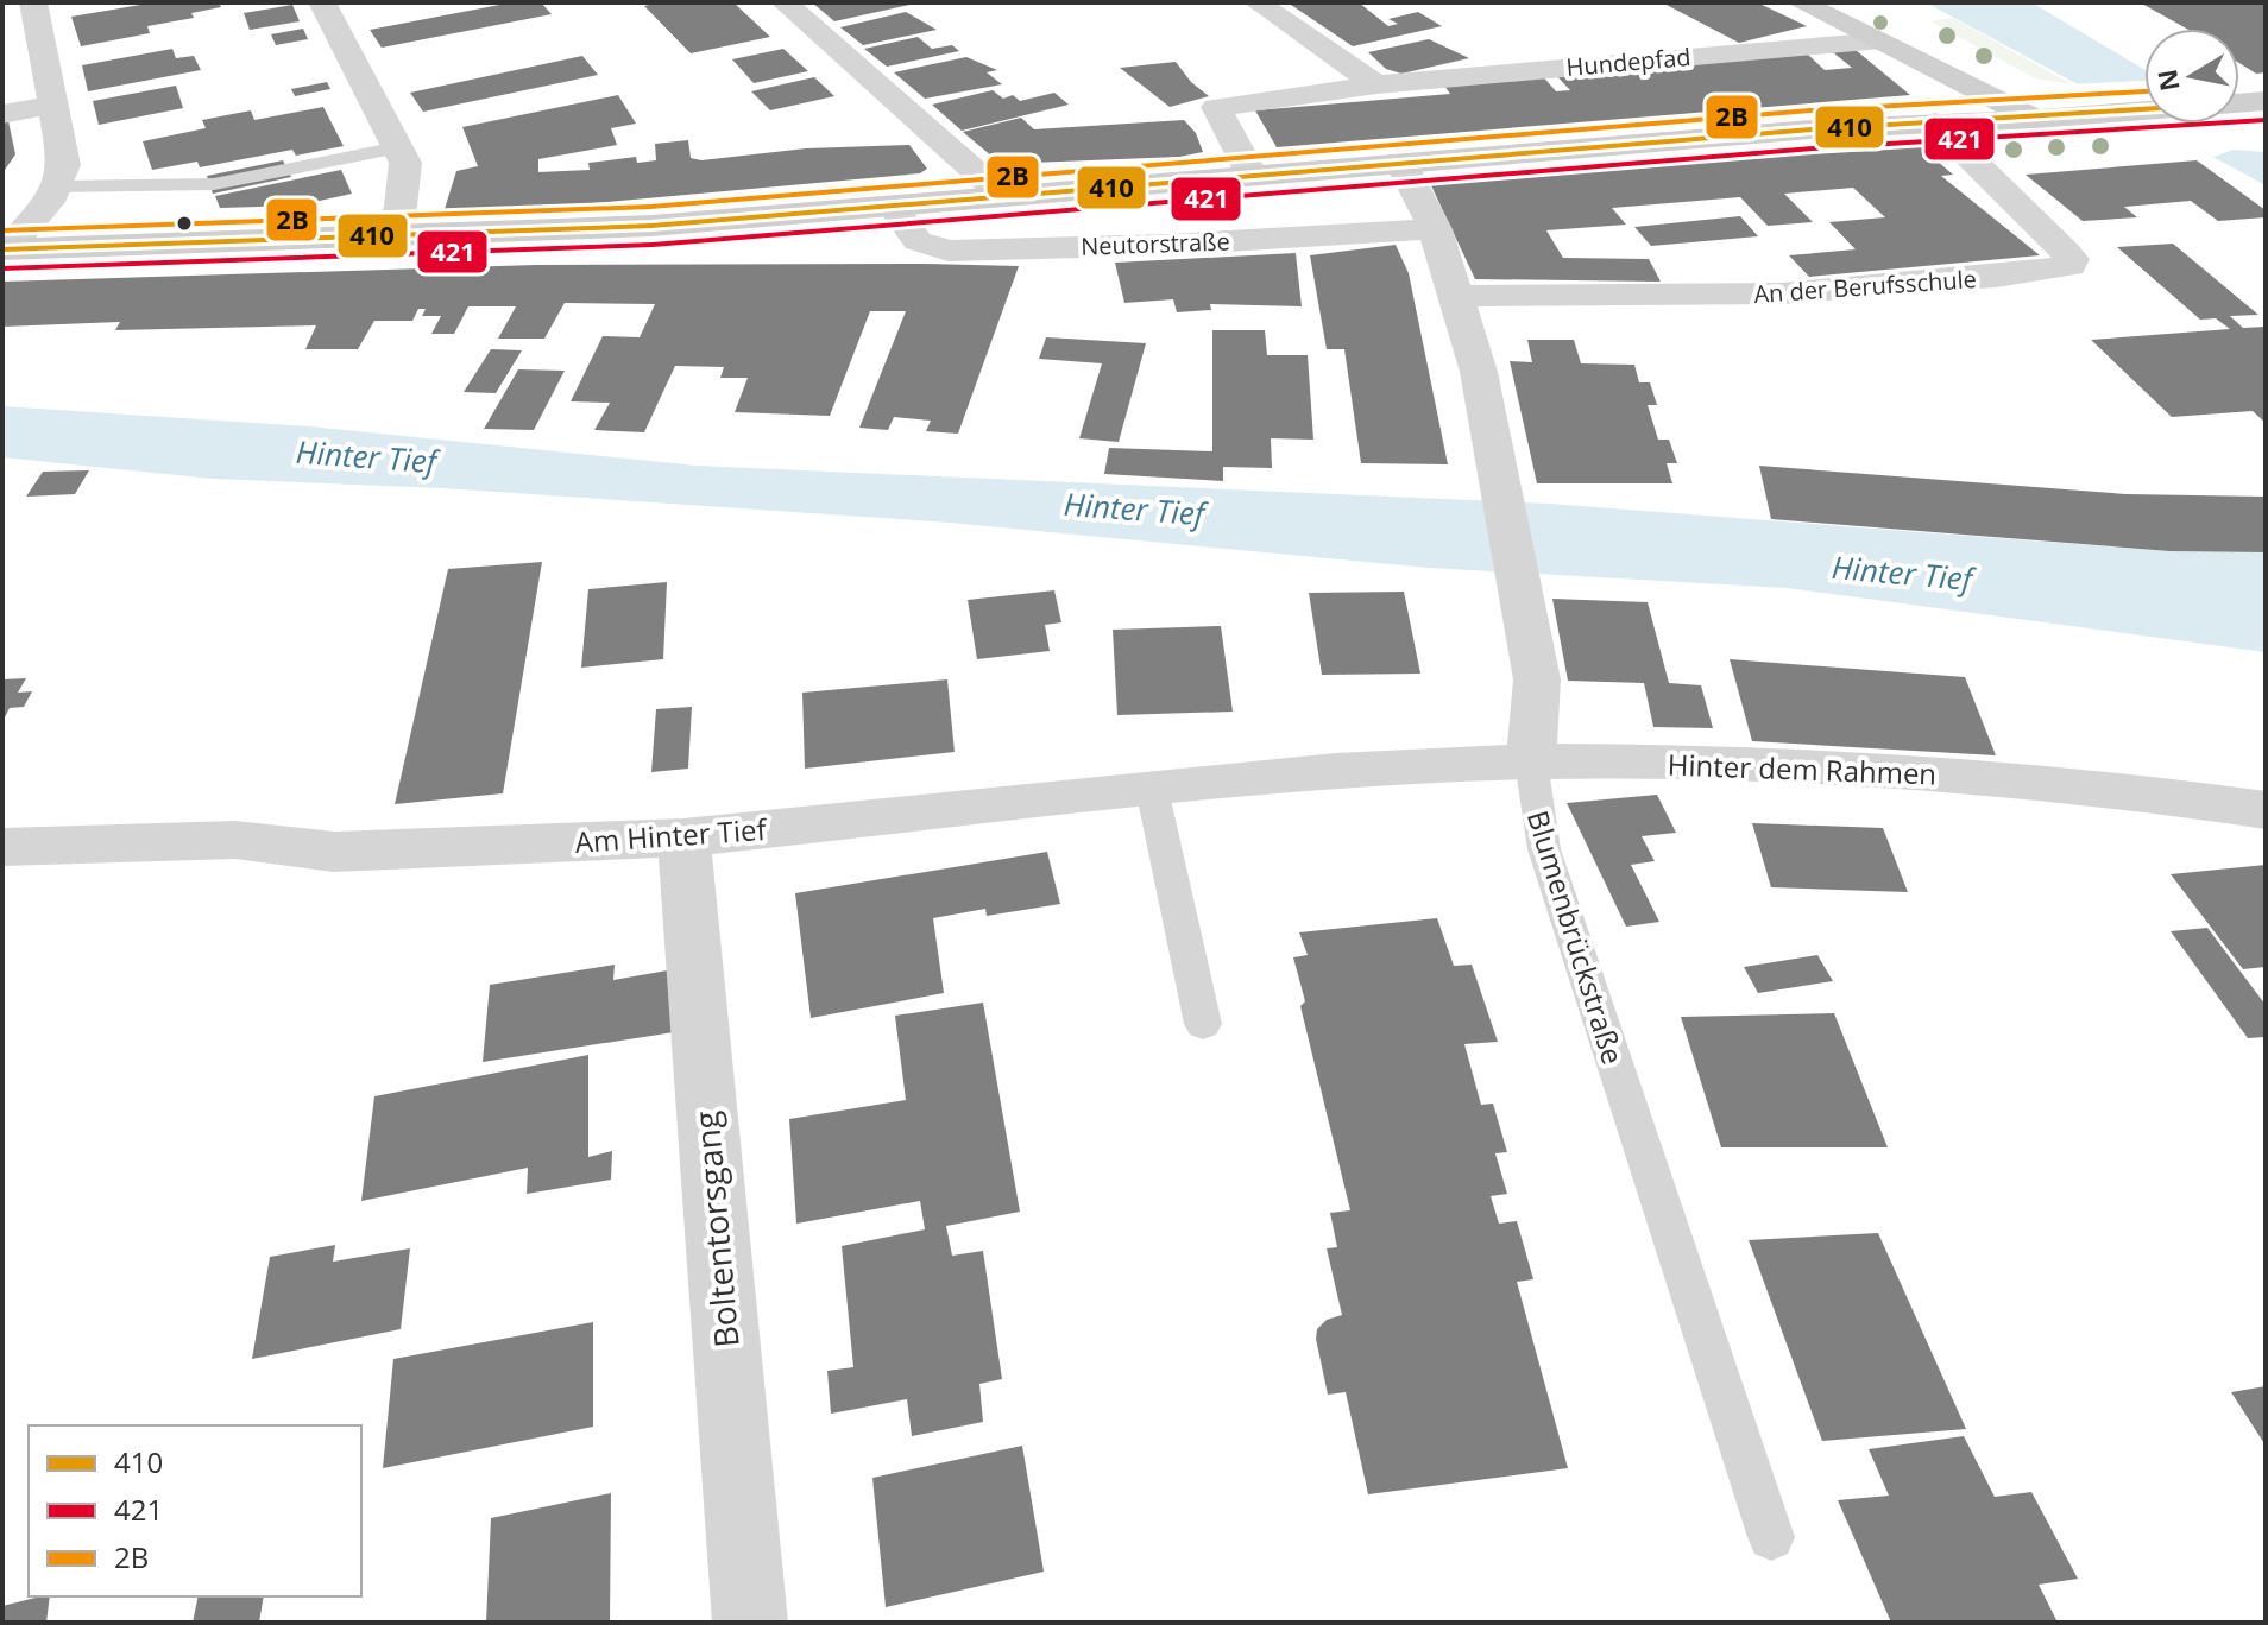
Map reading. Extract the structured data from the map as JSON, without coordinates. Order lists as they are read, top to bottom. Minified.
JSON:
{"streets":{"street":["Hundepfad","Neutorstraße","An der Berufsschule","Hinter dem Rahmen","Am Hinter Tief","Blumenbrückstraße","Boltentorsgang"]},"crossings":[["Hundepfad","Neutorstraße"],["Neutorstraße","An der Berufsschule"],["Neutorstraße","Blumenbrückstraße"],["An der Berufsschule","Blumenbrückstraße"],["Hinter dem Rahmen","Am Hinter Tief"],["Hinter dem Rahmen","Blumenbrückstraße"],["Am Hinter Tief","Boltentorsgang"]],"water":["Hinter Tief"],"lines":["transit line 2B","transit line 410","transit line 421"],"legend":["410","421","2B"],"north":"left"}
